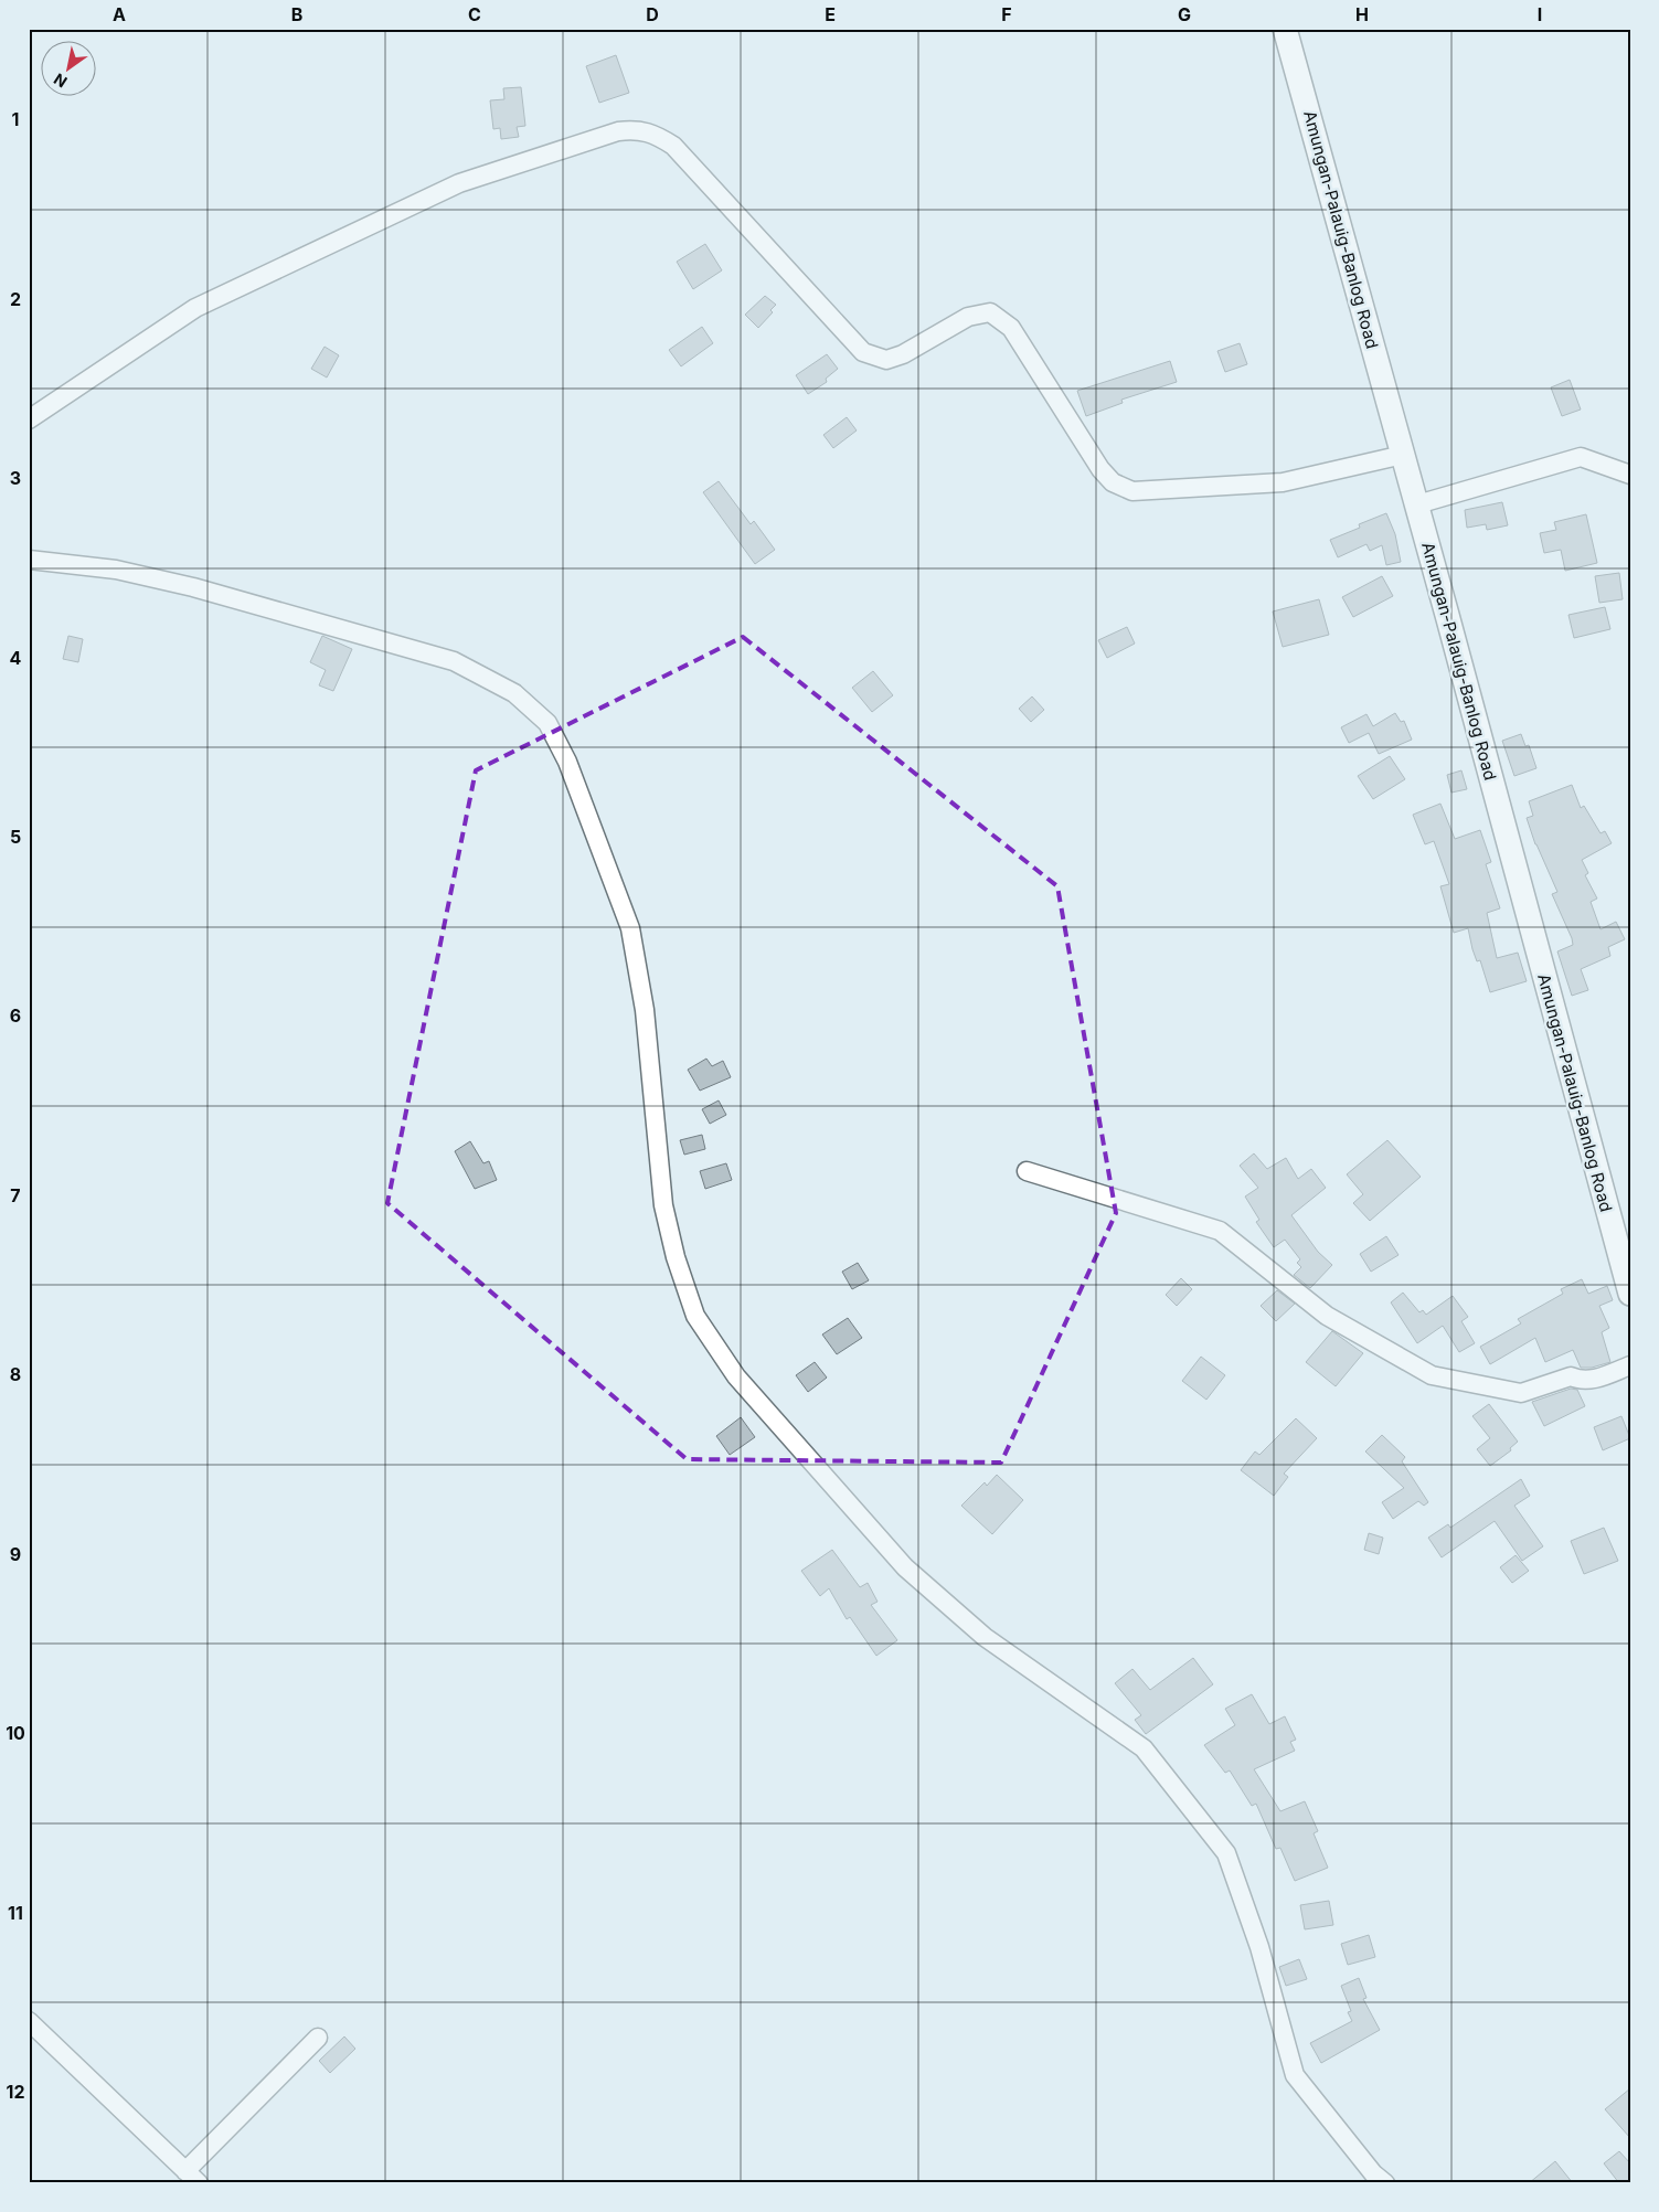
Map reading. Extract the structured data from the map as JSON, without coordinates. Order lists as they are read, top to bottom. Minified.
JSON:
{"streets":{"main road":["Amungan-Palauig-Banlog Road"]},"north":"bottom left","grid":{"columns":["A","B","C","D","E","F","G","H","I"],"rows":["1","2","3","4","5","6","7","8","9","10","11","12"]}}
